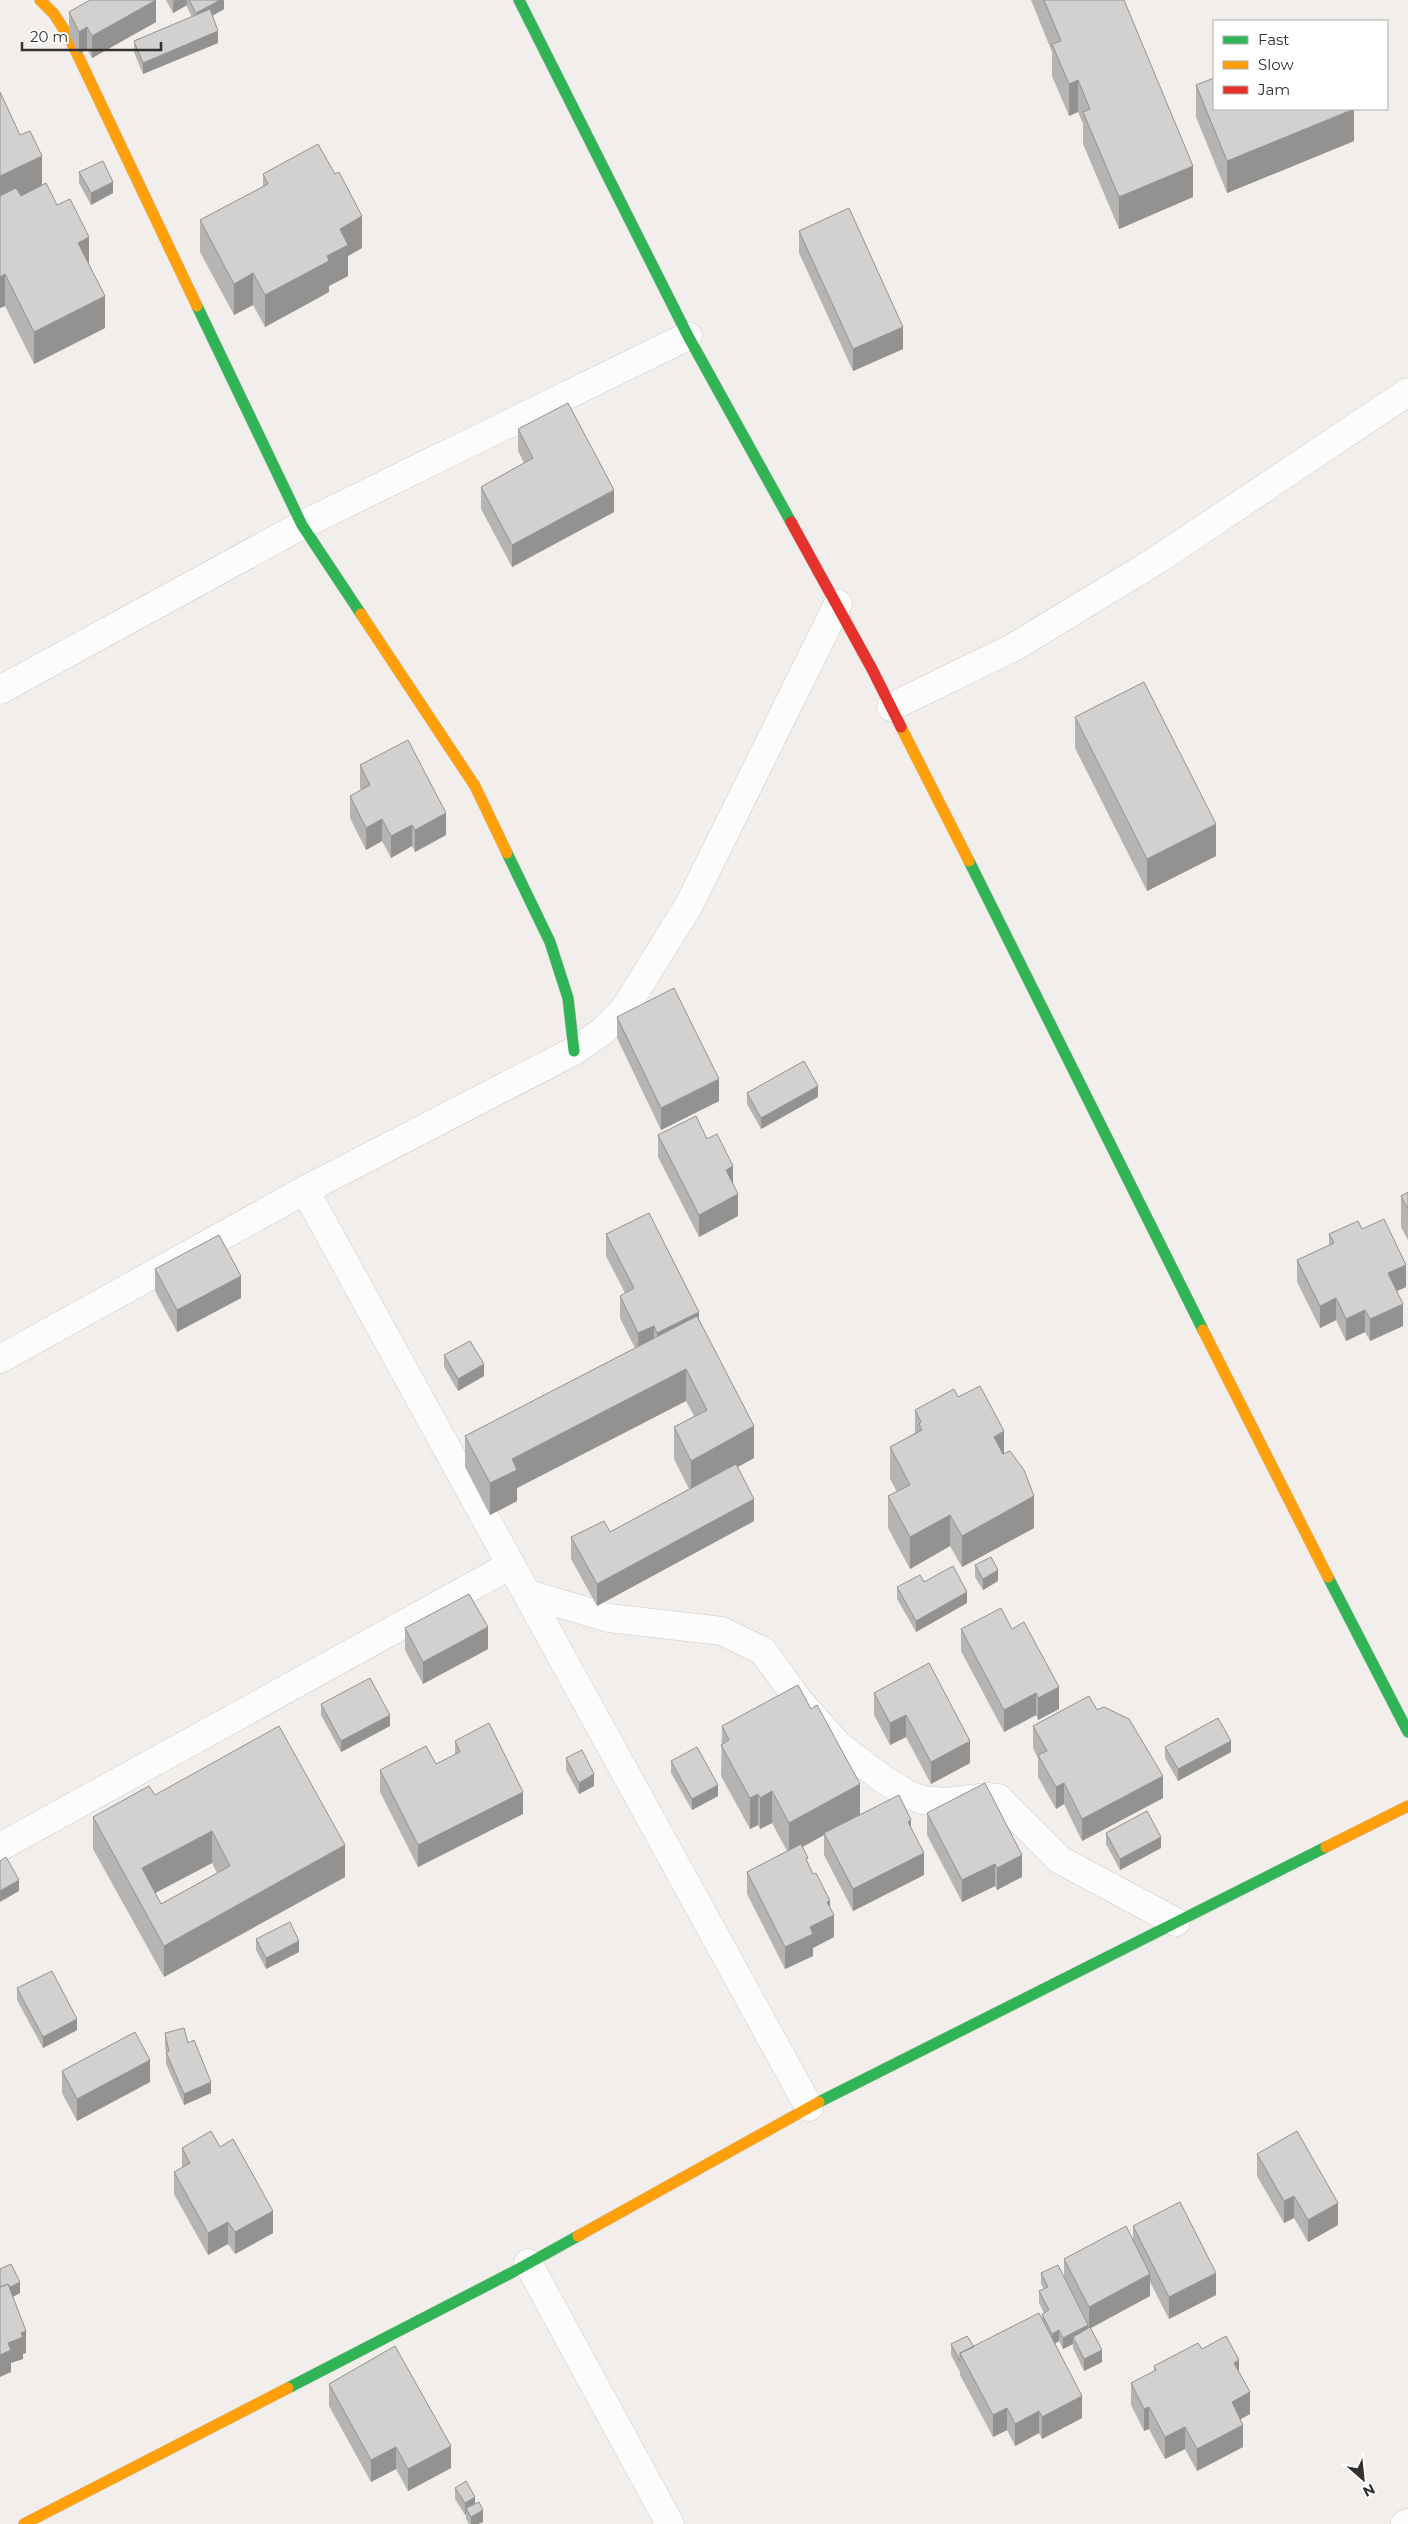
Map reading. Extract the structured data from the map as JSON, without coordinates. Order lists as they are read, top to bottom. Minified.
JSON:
{"legend":["Fast","Slow","Jam"],"scale_bar":"20 m","north":"bottom right"}
